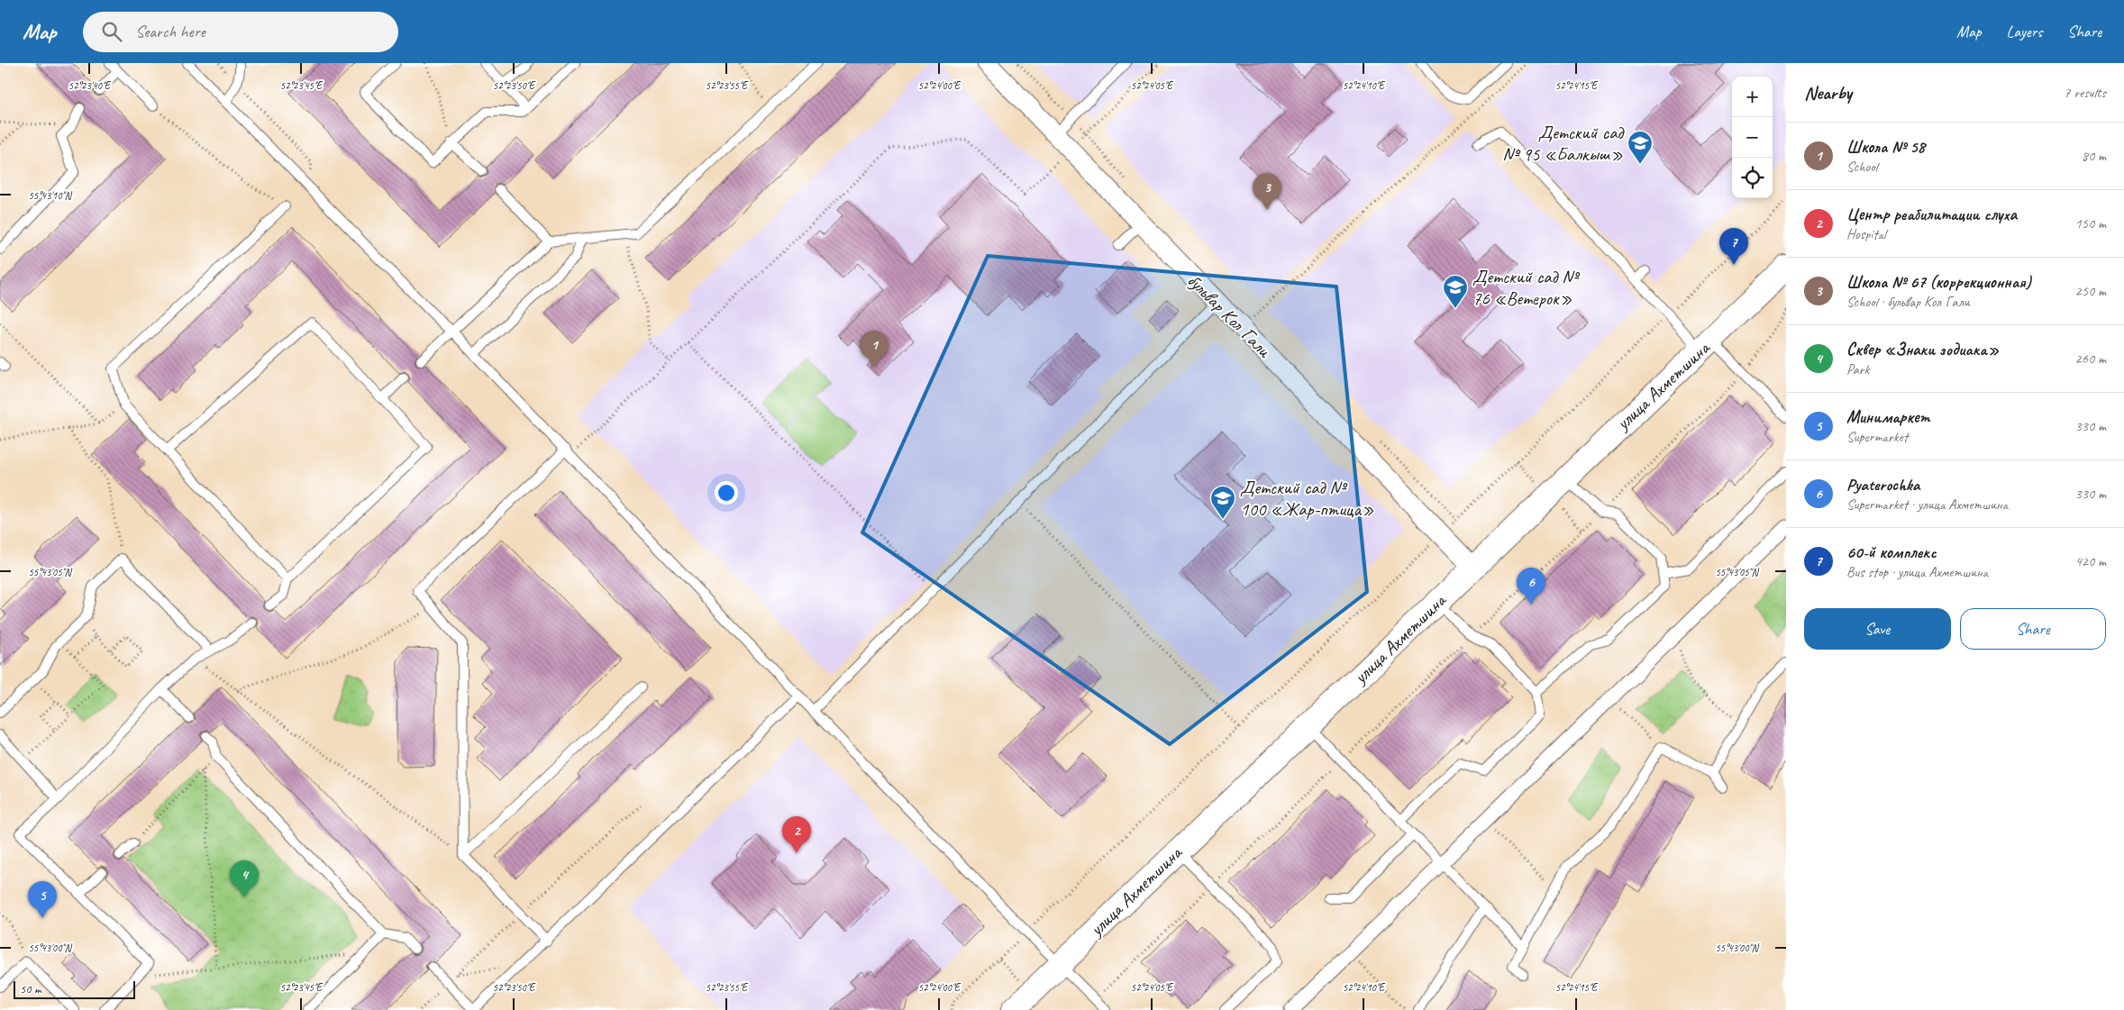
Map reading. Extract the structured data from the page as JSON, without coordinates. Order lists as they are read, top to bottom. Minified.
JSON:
{"streets":{"street":["бульвар Кол Гали","улица Ахметшина"]},"crossings":[["бульвар Кол Гали","улица Ахметшина"]],"places":{"school or university":["Детский сад № 95 «Балкыш»","Детский сад № 76 «Ветерок»","Детский сад № 100 «Жар-птица»"]},"scale_bar":"50 m","page":{"header":"Map","search":"Search here","nav":["Map","Layers","Share"],"heading":["Nearby","7 results"],"map_buttons":["+","−"],"list":[{"mark":"1","name":"Школа № 58","note":"School","value":"80 m"},{"mark":"2","name":"Центр реабилитации слуха","note":"Hospital","value":"150 m"},{"mark":"3","name":"Школа № 67 (коррекционная)","note":"School · бульвар Кол Гали","value":"250 m"},{"mark":"4","name":"Сквер «Знаки зодиака»","note":"Park","value":"260 m"},{"mark":"5","name":"Минимаркет","note":"Supermarket","value":"330 m"},{"mark":"6","name":"Pyaterochka","note":"Supermarket · улица Ахметшина","value":"330 m"},{"mark":"7","name":"60-й комплекс","note":"Bus stop · улица Ахметшина","value":"420 m"}],"pins":["3","7","1","6","2","4","5"],"buttons":["Save","Share"],"scale":"50 m"},"coordinates":["52°23'40\"E","52°23'45\"E","52°23'50\"E","52°23'55\"E","52°24'00\"E","52°24'05\"E","52°24'10\"E","52°24'15\"E","55°43'10\"N","55°43'05\"N","55°43'00\"N"]}
